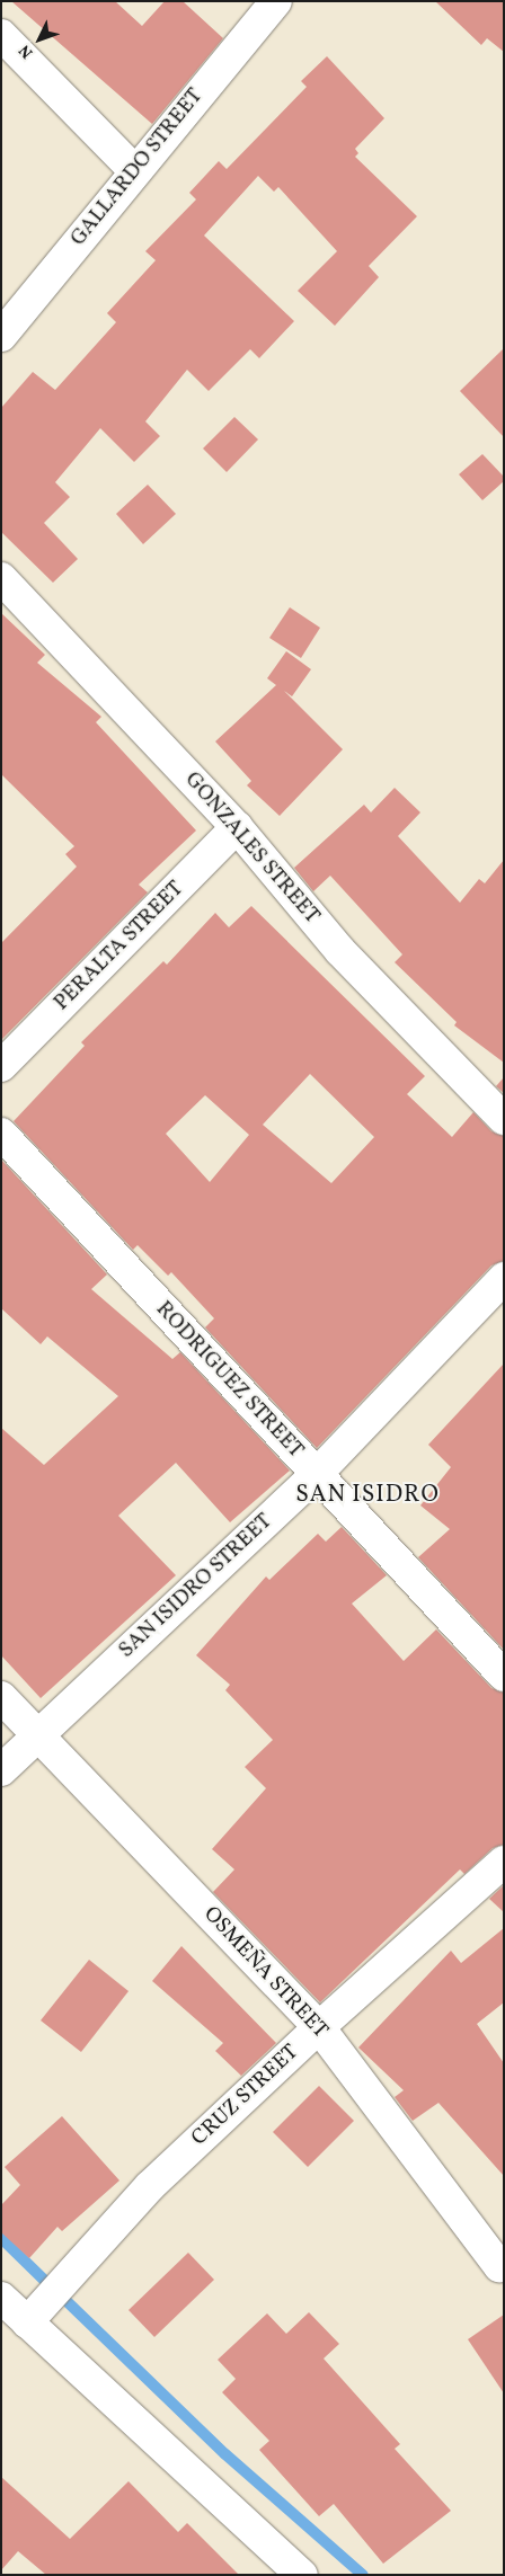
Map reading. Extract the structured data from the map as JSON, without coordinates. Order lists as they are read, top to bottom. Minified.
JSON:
{"streets":{"street":["GALLARDO STREET","GONZALES STREET","PERALTA STREET","RODRIGUEZ STREET","SAN ISIDRO STREET","OSMEÑA STREET","CRUZ STREET"]},"crossings":[["GONZALES STREET","PERALTA STREET"],["RODRIGUEZ STREET","SAN ISIDRO STREET"],["SAN ISIDRO STREET","OSMEÑA STREET"],["OSMEÑA STREET","CRUZ STREET"]],"districts":["SAN ISIDRO"],"north":"bottom left"}
